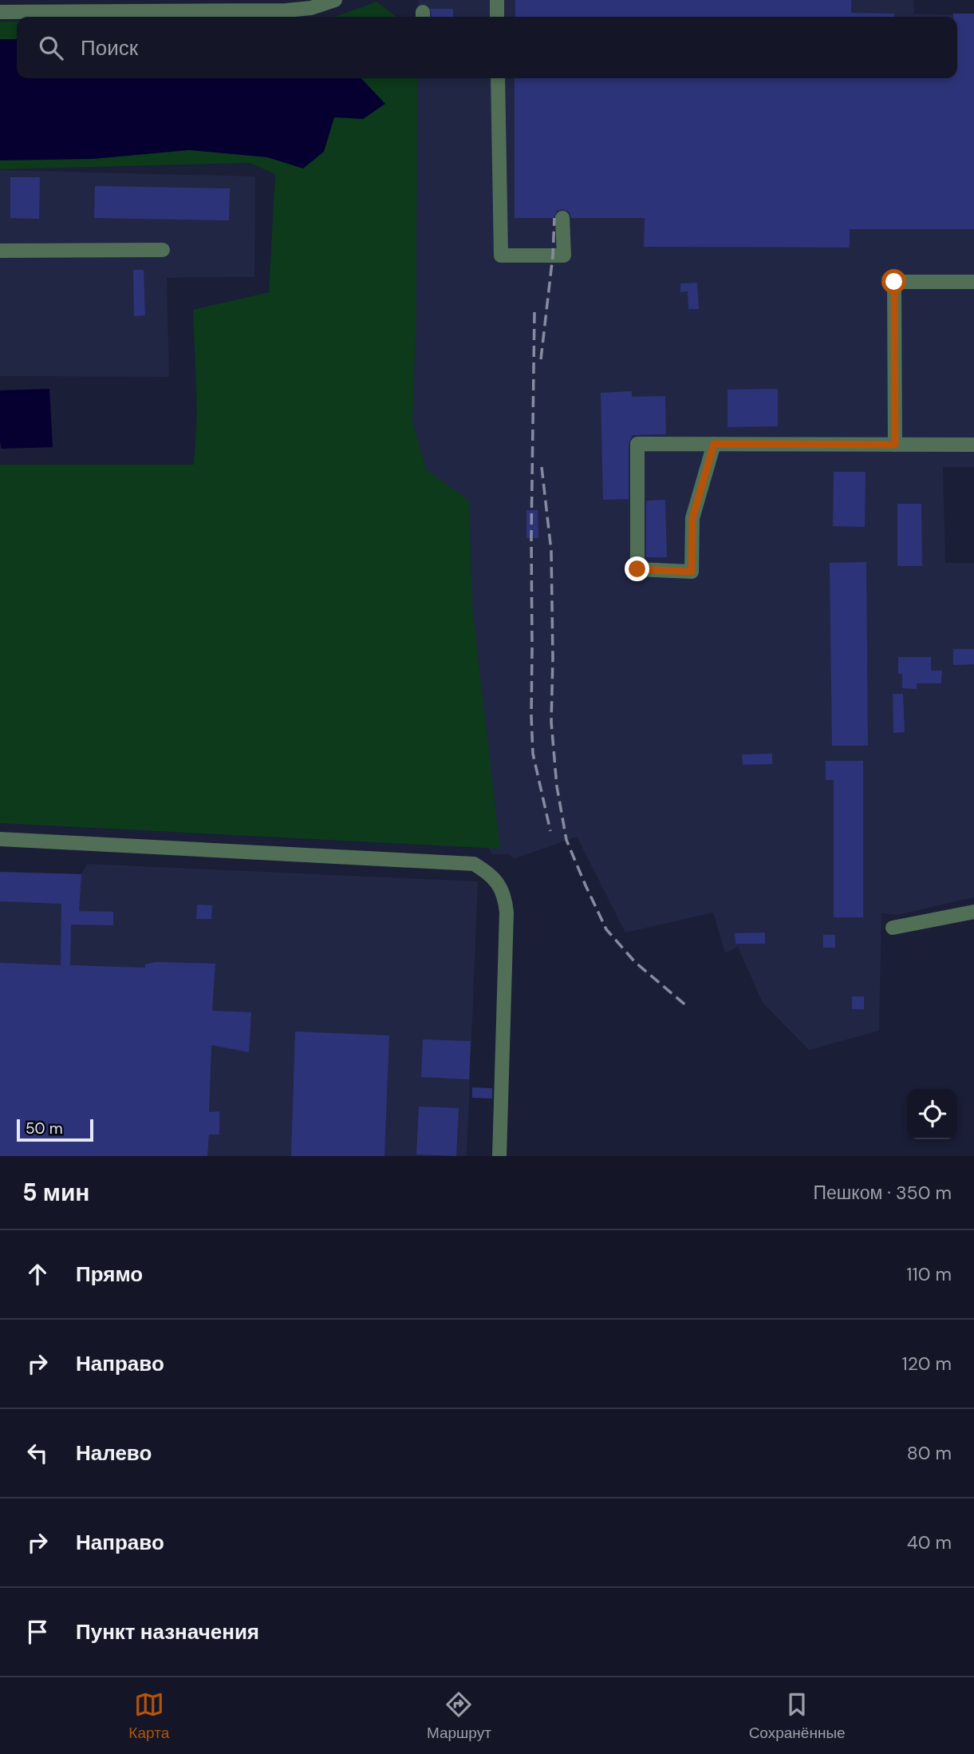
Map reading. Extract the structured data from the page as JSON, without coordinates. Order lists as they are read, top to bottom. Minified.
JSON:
{"scale_bar":"50 m","page":{"search":"Поиск","scale":"50 m","heading":["5 мин","Пешком · 350 m"],"list":[["Прямо","110 m"],["Направо","120 m"],["Налево","80 m"],["Направо","40 m"],"Пункт назначения"],"nav":["Карта","Маршрут","Сохранённые"]}}
